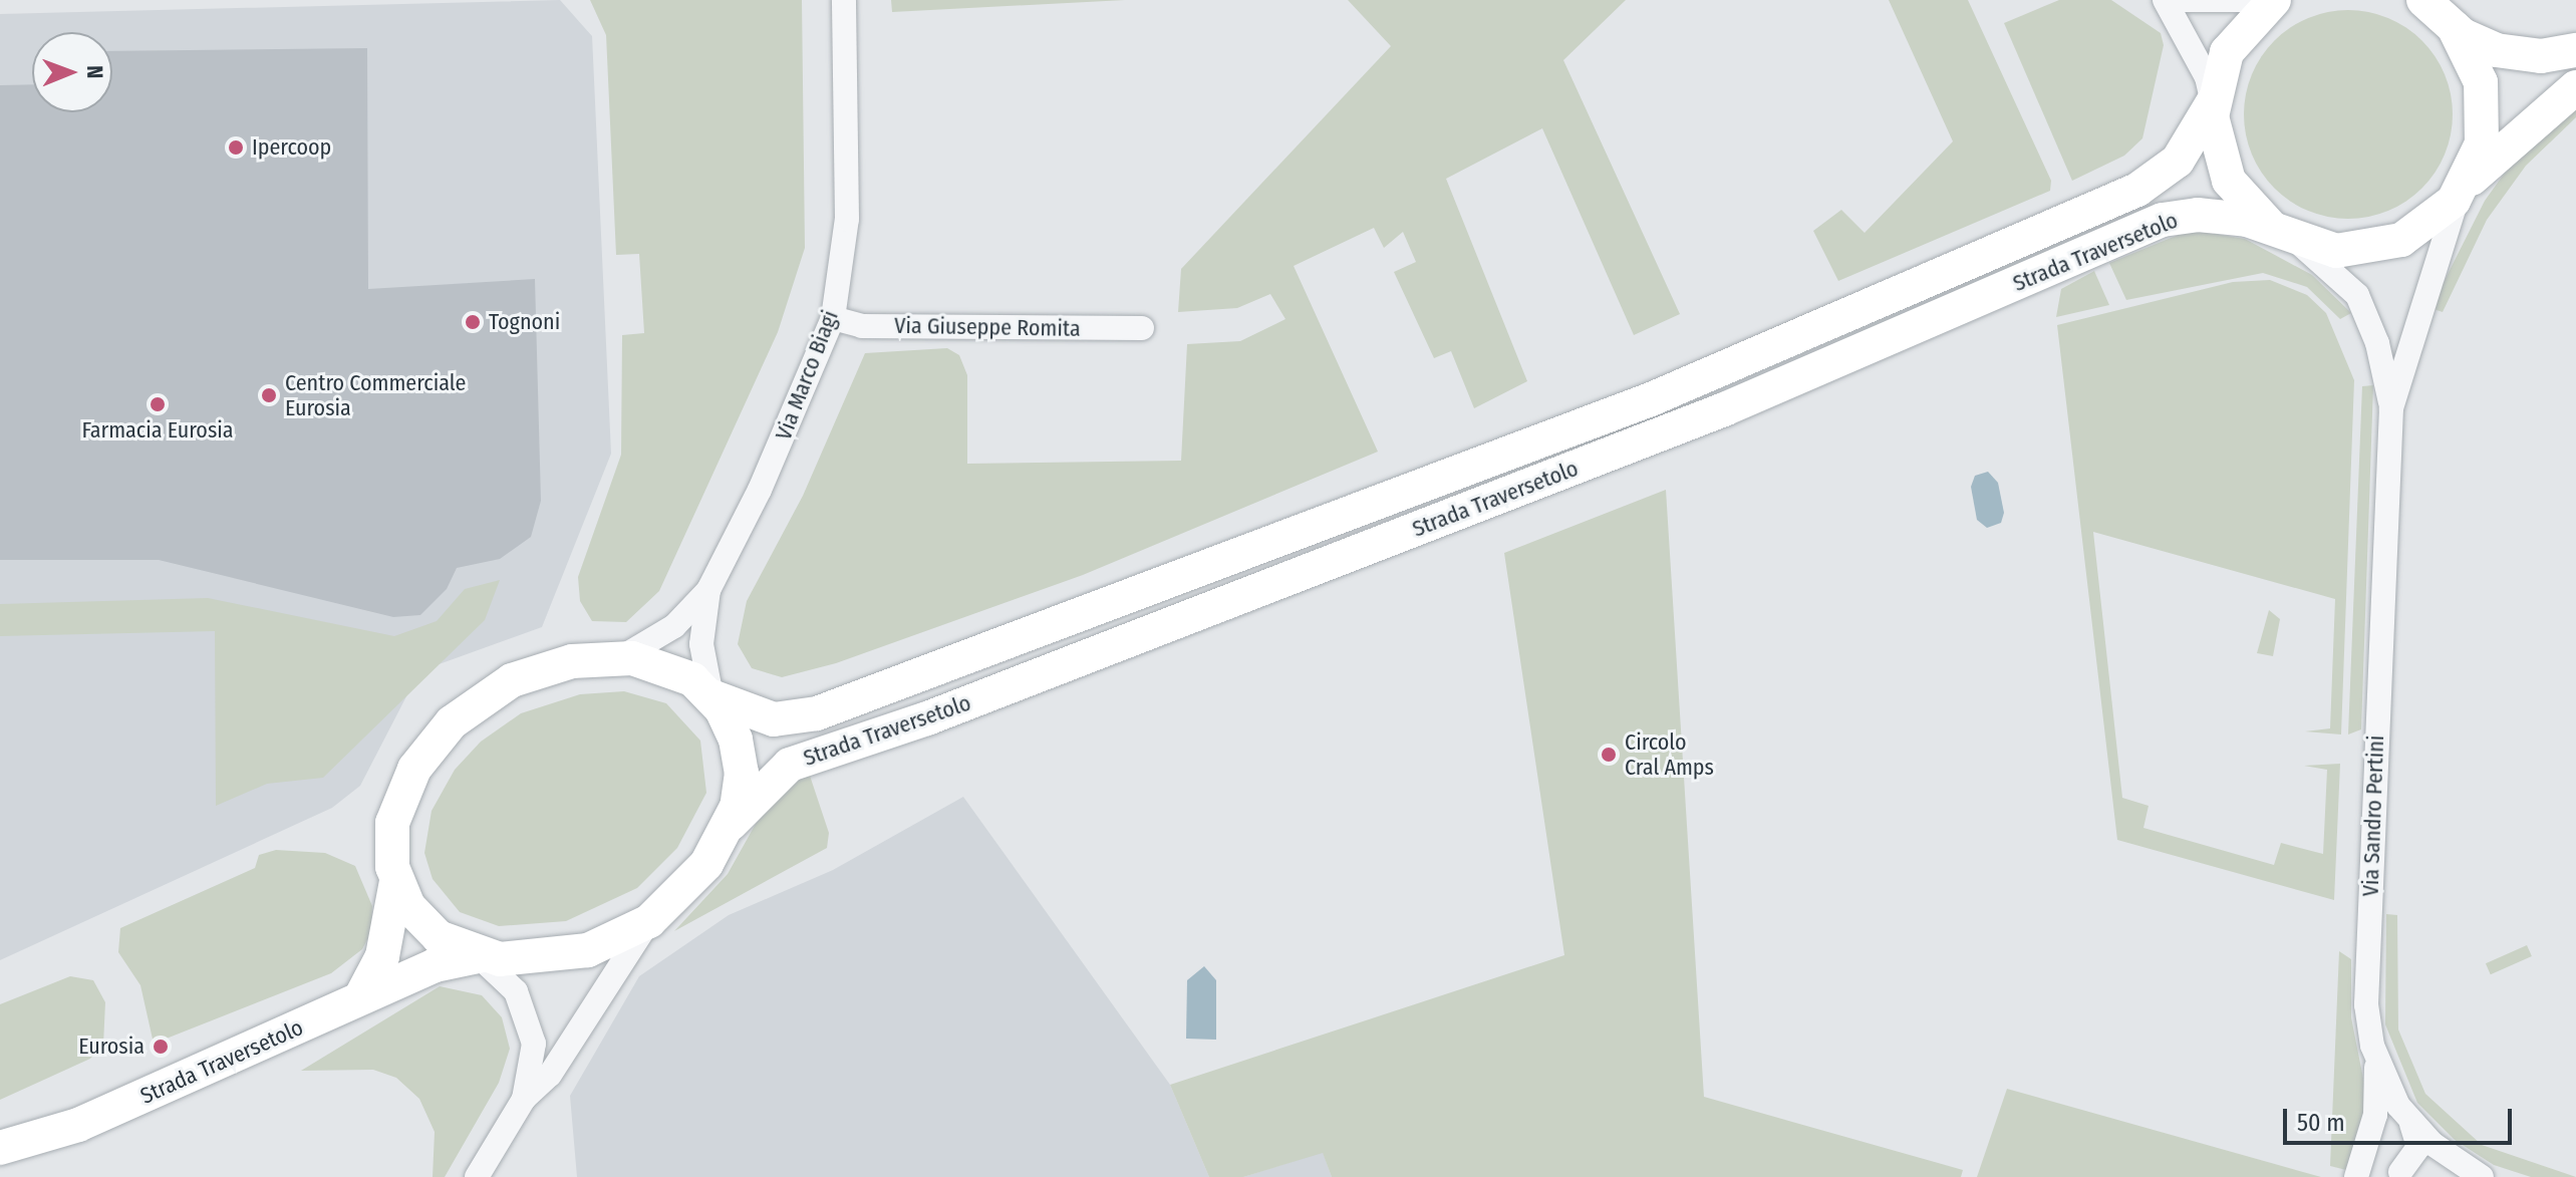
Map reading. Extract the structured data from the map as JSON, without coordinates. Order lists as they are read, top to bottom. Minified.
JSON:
{"streets":{"main road":["Strada Traversetolo"],"street":["Via Giuseppe Romita","Via Marco Biagi","Via Sandro Pertini"]},"crossings":[["Strada Traversetolo","Via Marco Biagi"],["Strada Traversetolo","Via Sandro Pertini"],["Via Giuseppe Romita","Via Marco Biagi"]],"places":["Ipercoop","Tognoni","Centro Commerciale Eurosia","Farmacia Eurosia","Circolo Cral Amps","Eurosia"],"scale_bar":"50 m","north":"right"}
